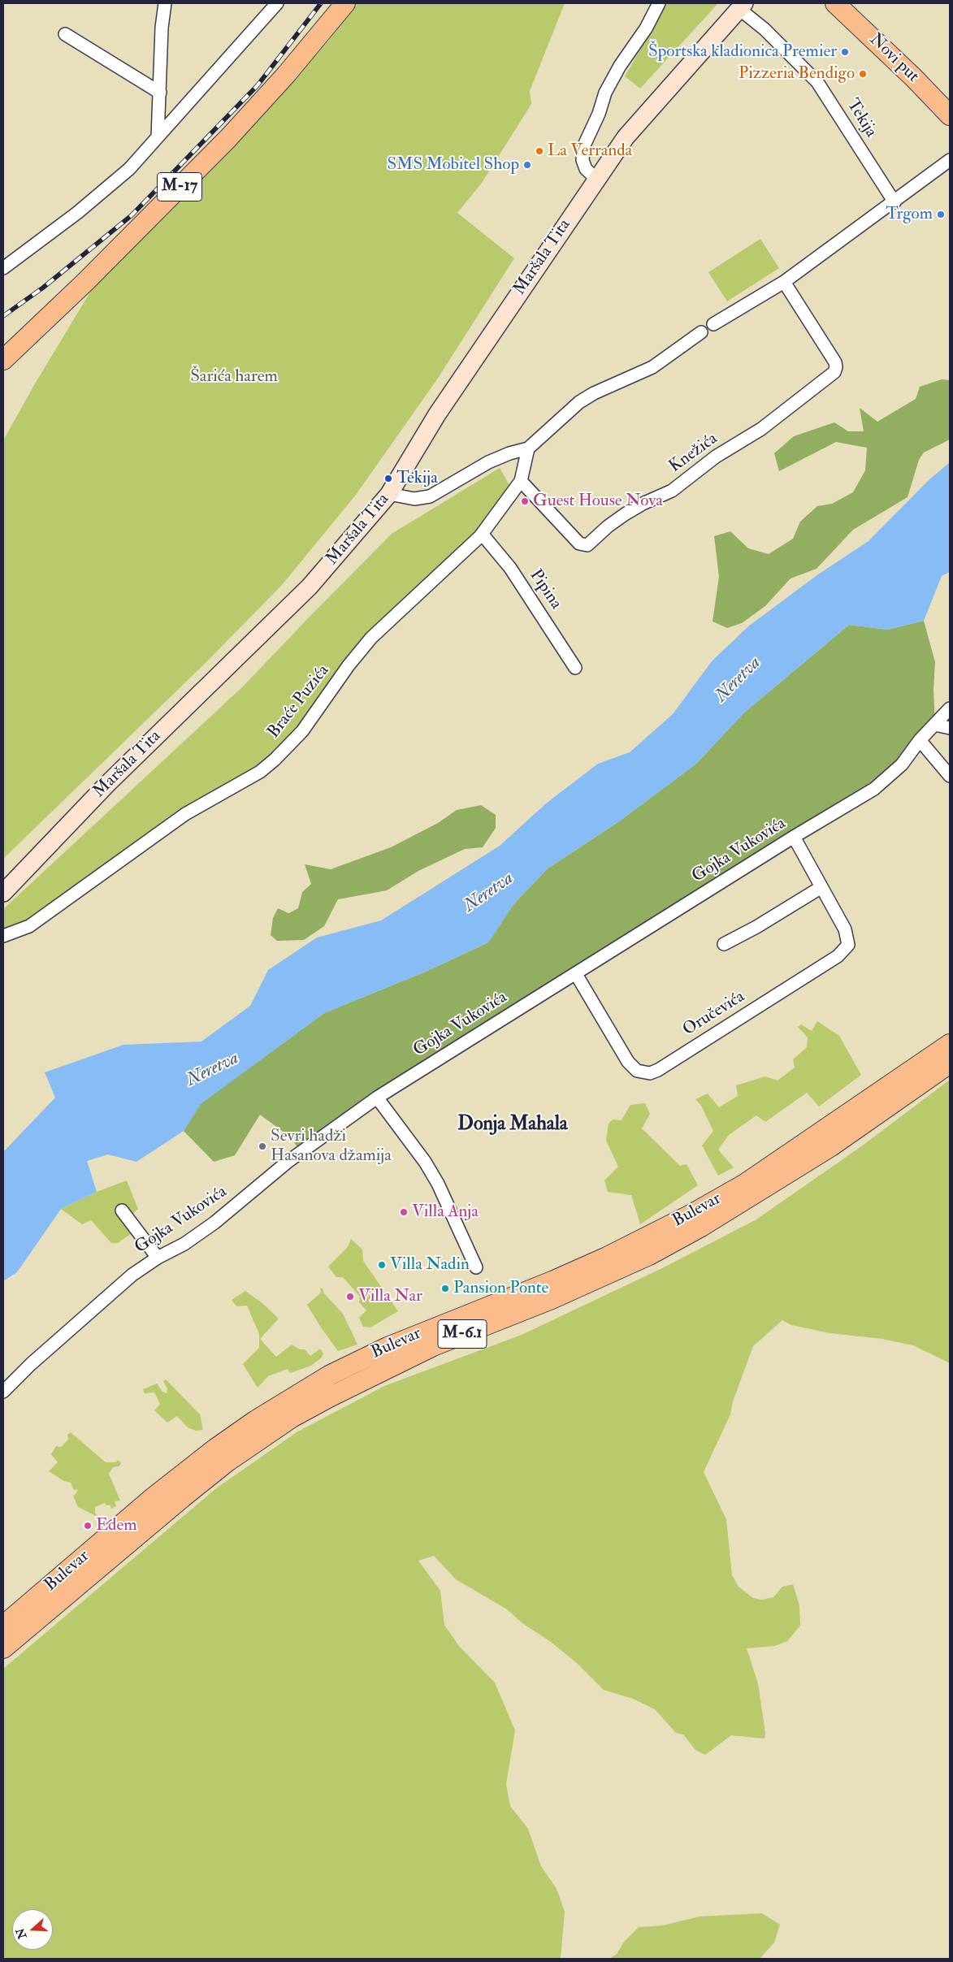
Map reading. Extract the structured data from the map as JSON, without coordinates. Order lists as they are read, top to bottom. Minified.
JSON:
{"streets":{"main road":["Novi put","M-17","Bulevar","M-6.1"],"street":["Tekija","Maršala Tita","Knežića","Pipina","Braće Puzića","Gojka Vukovića","Oručevića"]},"crossings":[["Tekija","Maršala Tita"],["Knežića","Braće Puzića"],["Pipina","Braće Puzića"],["Gojka Vukovića","Oručevića"]],"districts":["Donja Mahala"],"water":["Neretva"],"parks":["Šarića harem"],"places":["Športska kladionica Premier","Pizzeria Bendigo","La Verranda","SMS Mobitel Shop","Trgom","Tekija","Guest House Nova","Sevri hadži Hasanova džamija","Villa Anja","Villa Nadin","Pansion Ponte","Villa Nar","Edem"],"north":"left"}
